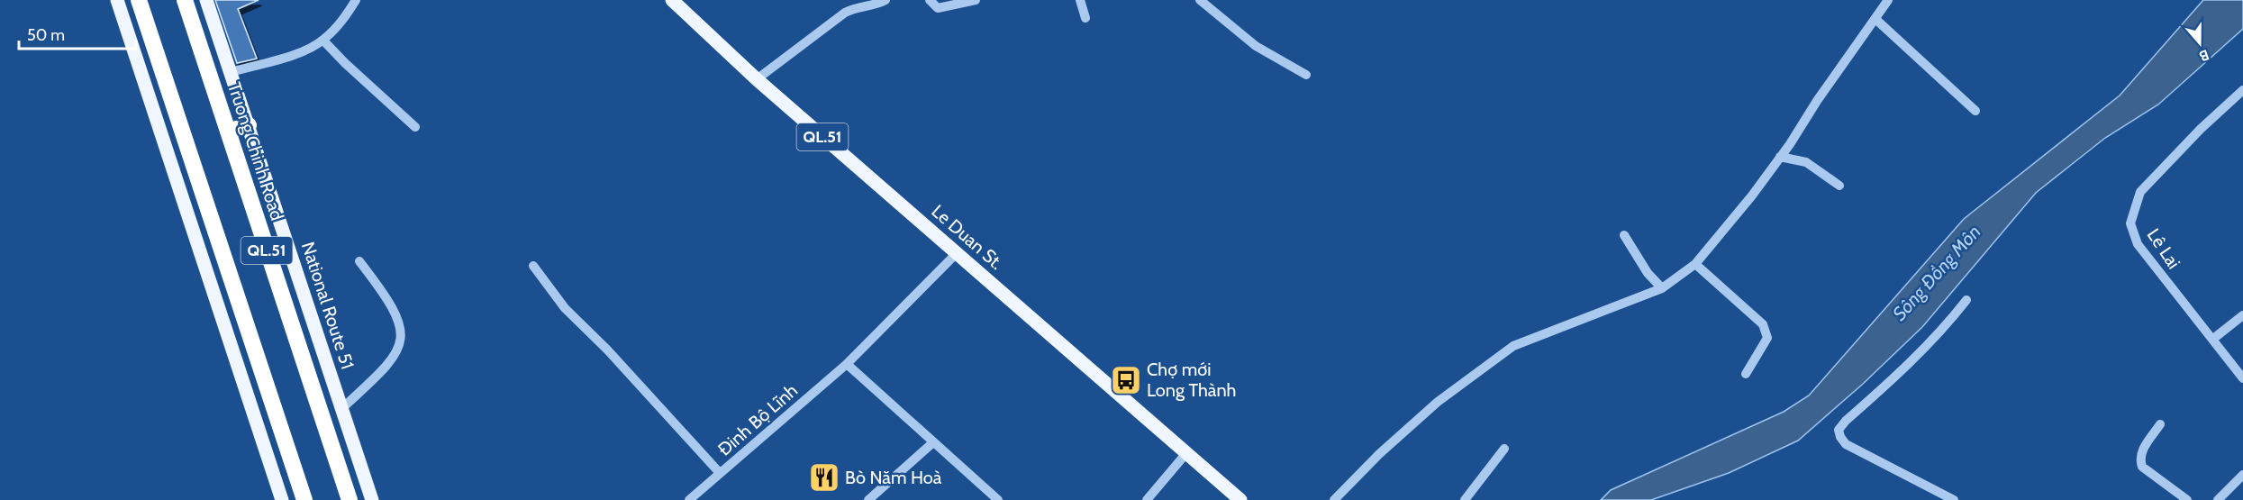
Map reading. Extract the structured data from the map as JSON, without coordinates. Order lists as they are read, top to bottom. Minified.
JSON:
{"streets":{"highway":["QL.51","Truong Chinh Road"],"main road":["Le Duan St.","National Route 51"],"street":["Lê Lai","Đinh Bộ Lĩnh"]},"crossings":[["Le Duan St.","Đinh Bộ Lĩnh"]],"water":["Sông Đồng Môn"],"places":{"bus stop":["Chợ mới Long Thành"],"restaurant":["Bò Năm Hoà"]},"scale_bar":"50 m","north":"bottom"}
